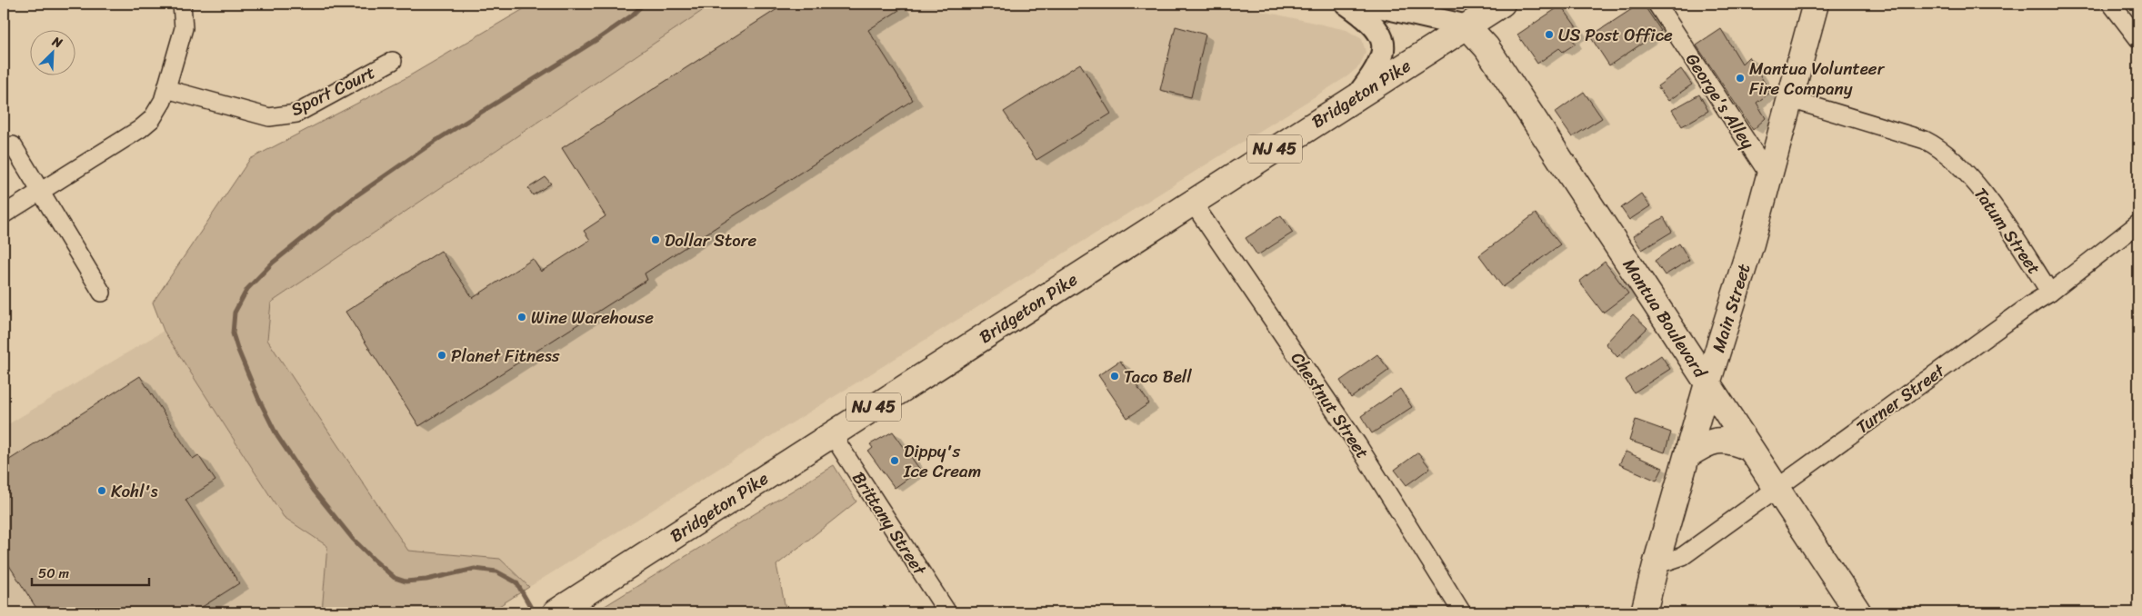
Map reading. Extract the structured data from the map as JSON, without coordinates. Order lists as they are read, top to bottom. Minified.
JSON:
{"streets":{"main road":["Bridgeton Pike","NJ 45","Main Street","Mantua Boulevard"],"street":["Sport Court","George's Alley","Tatum Street","Turner Street","Chestnut Street","Brittany Street"]},"crossings":[["Bridgeton Pike","Mantua Boulevard"],["Bridgeton Pike","Chestnut Street"],["Bridgeton Pike","Brittany Street"],["George's Alley","Main Street"],["Tatum Street","Main Street"],["Tatum Street","Turner Street"],["Main Street","Mantua Boulevard"],["Main Street","Turner Street"],["Mantua Boulevard","Turner Street"]],"places":["US Post Office","Mantua Volunteer Fire Company","Dollar Store","Wine Warehouse","Planet Fitness","Taco Bell","Dippy's Ice Cream","Kohl's"],"scale_bar":"50 m","north":"top right"}
